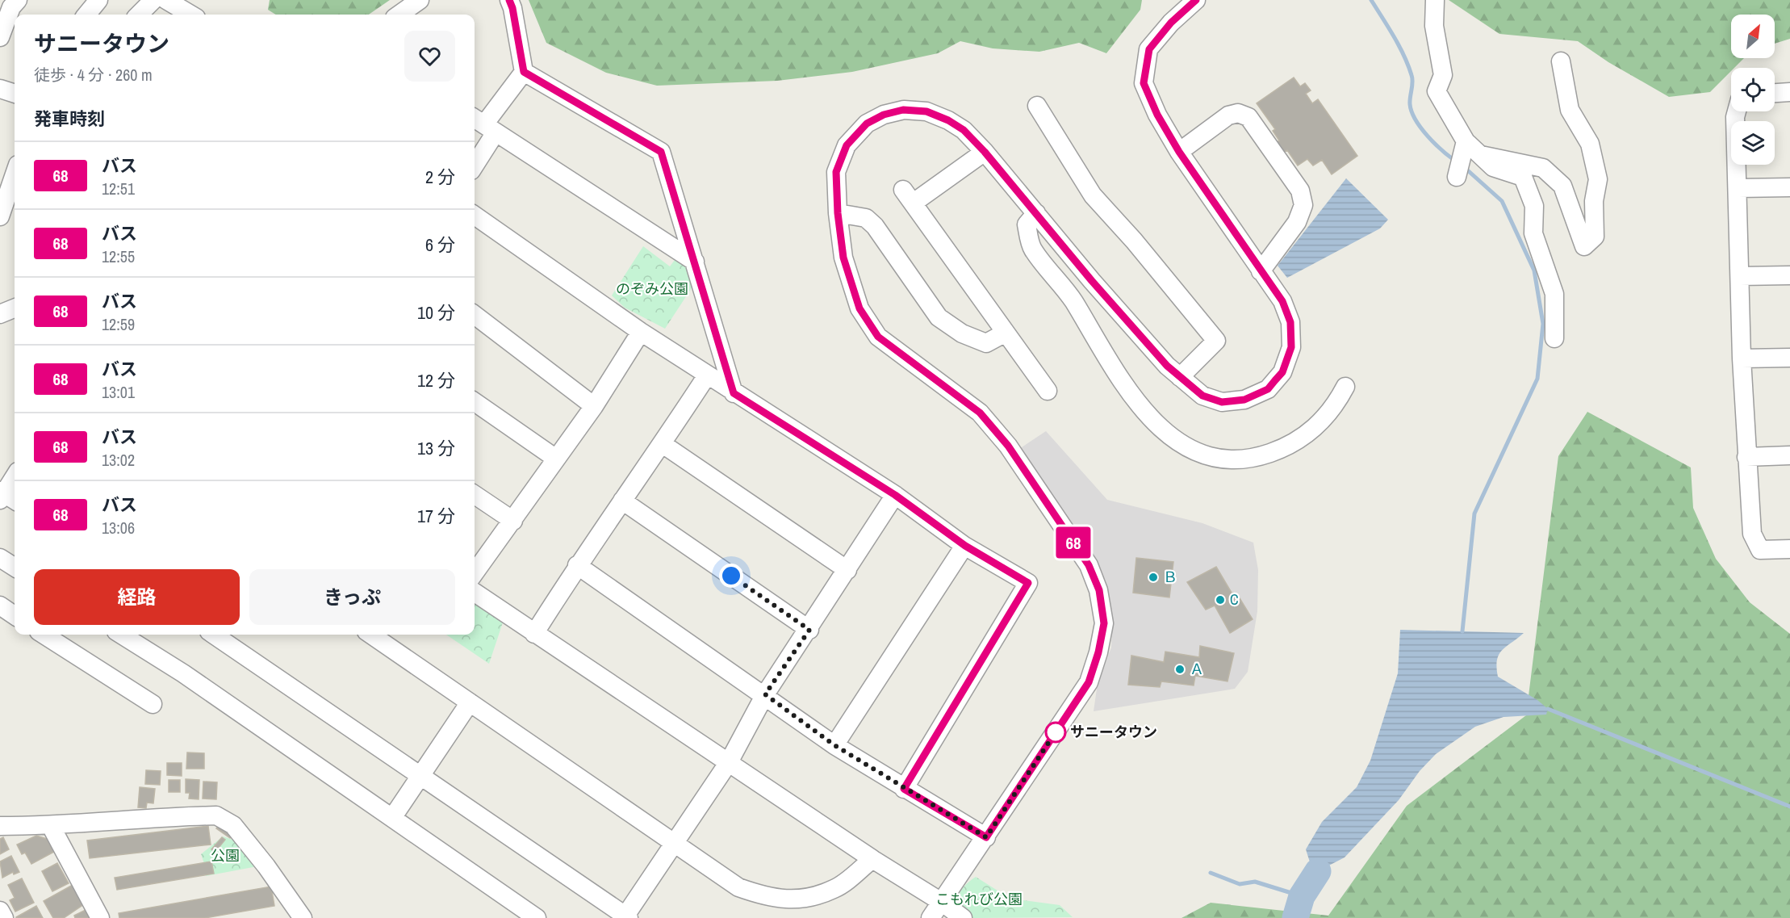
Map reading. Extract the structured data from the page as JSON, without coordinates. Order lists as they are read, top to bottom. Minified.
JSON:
{"parks":["のぞみ公園","公園","こもれび公園"],"places":["Ｂ","C","Ａ","サニータウン"],"lines":["bus line 68"],"north":"top right","page":{"on_map":"68","heading":[["サニータウン","徒歩 · 4 分 · 260 m"],"発車時刻"],"list":[{"mark":"68","name":"バス","note":"12:51","value":"2 分"},{"mark":"68","name":"バス","note":"12:55","value":"6 分"},{"mark":"68","name":"バス","note":"12:59","value":"10 分"},{"mark":"68","name":"バス","note":"13:01","value":"12 分"},{"mark":"68","name":"バス","note":"13:02","value":"13 分"},{"mark":"68","name":"バス","note":"13:06","value":"17 分"}],"buttons":["経路","きっぷ"]}}
